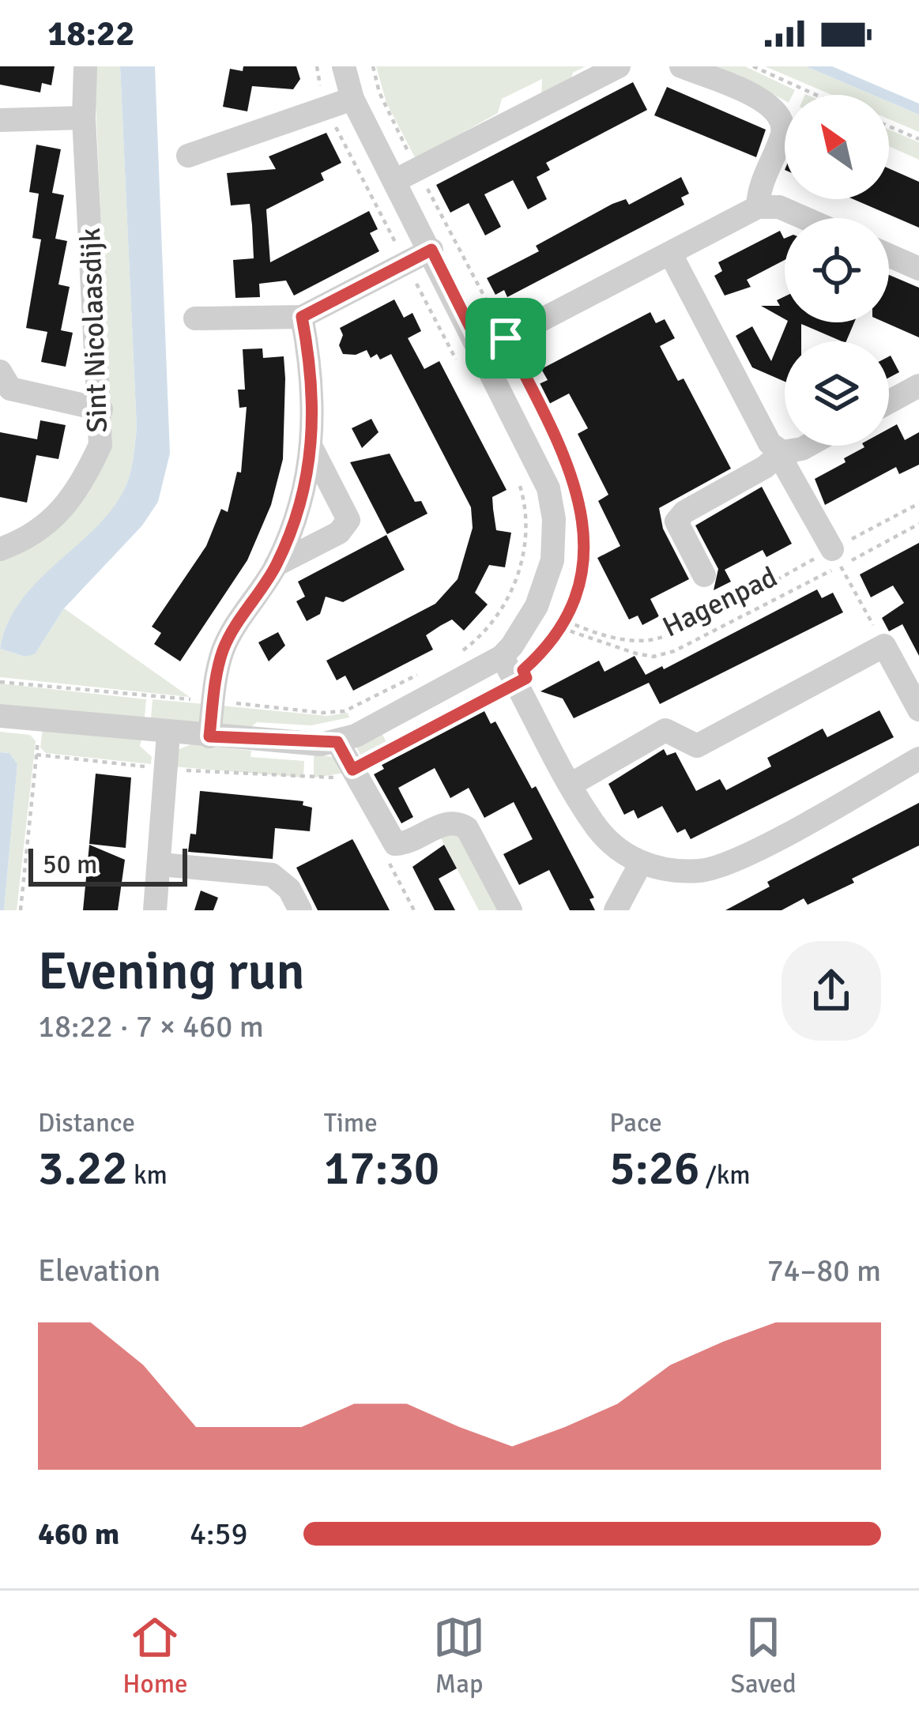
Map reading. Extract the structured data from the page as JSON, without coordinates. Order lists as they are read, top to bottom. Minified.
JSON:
{"streets":{"street":["Sint Nicolaasdijk"],"path":["Hagenpad"]},"scale_bar":"50 m","north":"top left","page":{"status":"18:22","scale":"50 m","heading":["Evening run","18:22 · 7 × 460 m"],"stats":[["Distance","3.22 km"],["Time","17:30"],["Pace","5:26 /km"]],"chart":["Elevation","74–80 m"],"list":[{"name":"460 m","note":"4:59"}],"tabs":["Home","Map","Saved"]}}
